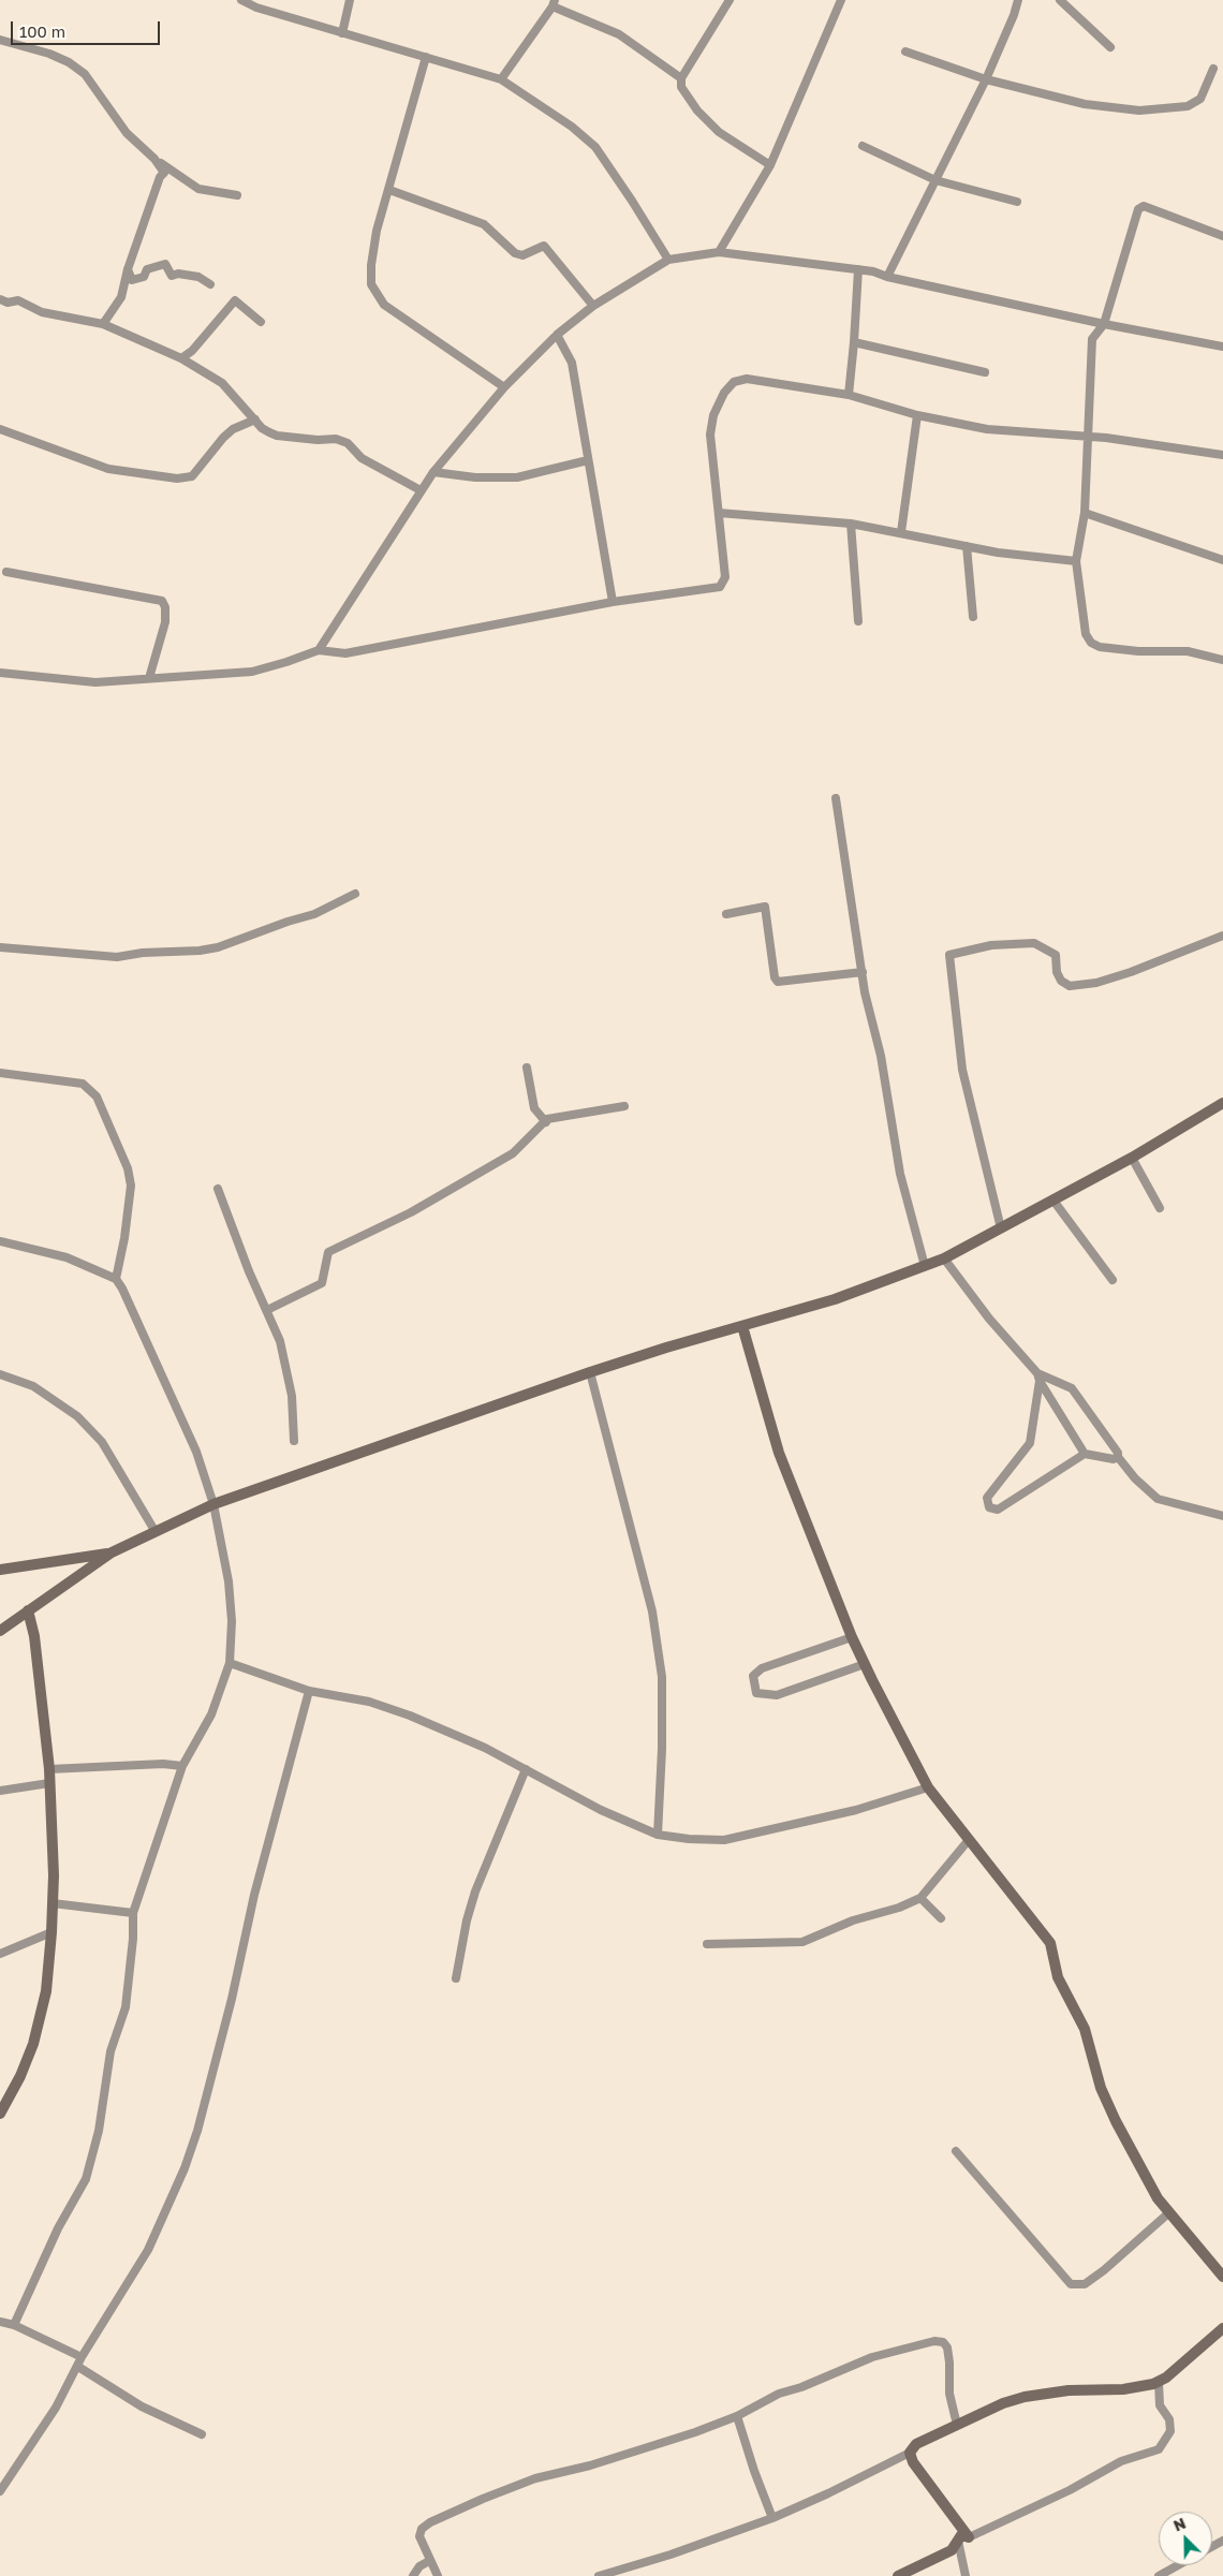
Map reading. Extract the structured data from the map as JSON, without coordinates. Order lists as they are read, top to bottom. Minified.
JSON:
{"scale_bar":"100 m","north":"top left"}
